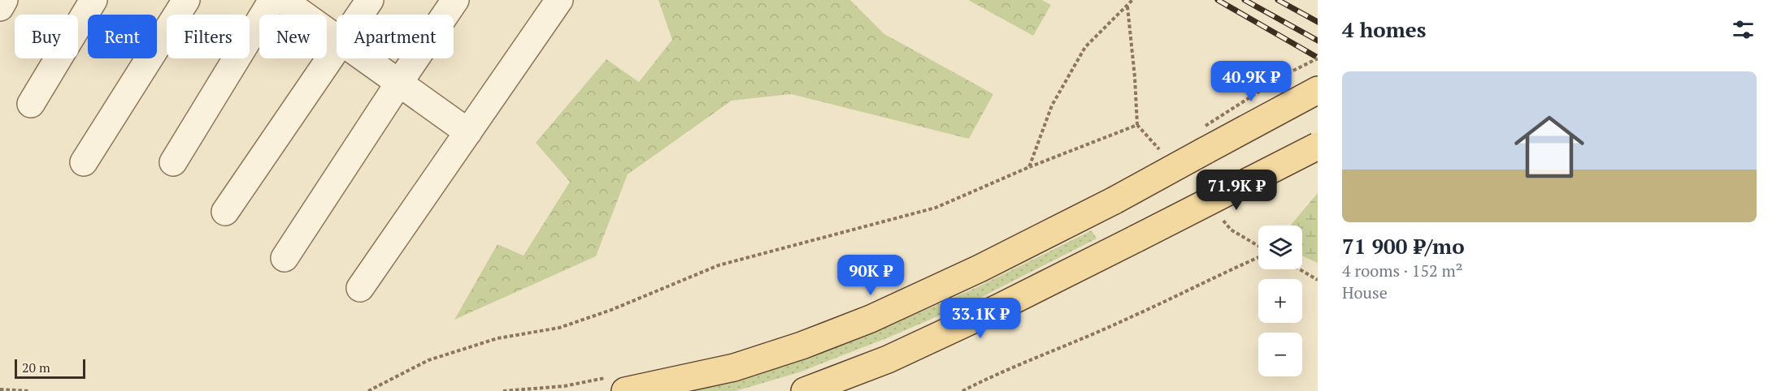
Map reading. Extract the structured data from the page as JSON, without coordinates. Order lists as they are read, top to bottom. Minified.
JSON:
{"scale_bar":"20 m","page":{"heading":"4 homes","chip":["Buy","Rent","Filters","New","Apartment"],"list":[{"name":"71 900 ₽/mo","note":"4 rooms · 152 m² · House"}],"price":["40.9K ₽","71.9K ₽","90K ₽","33.1K ₽"],"map_buttons":["+","−"],"scale":"20 m"}}
